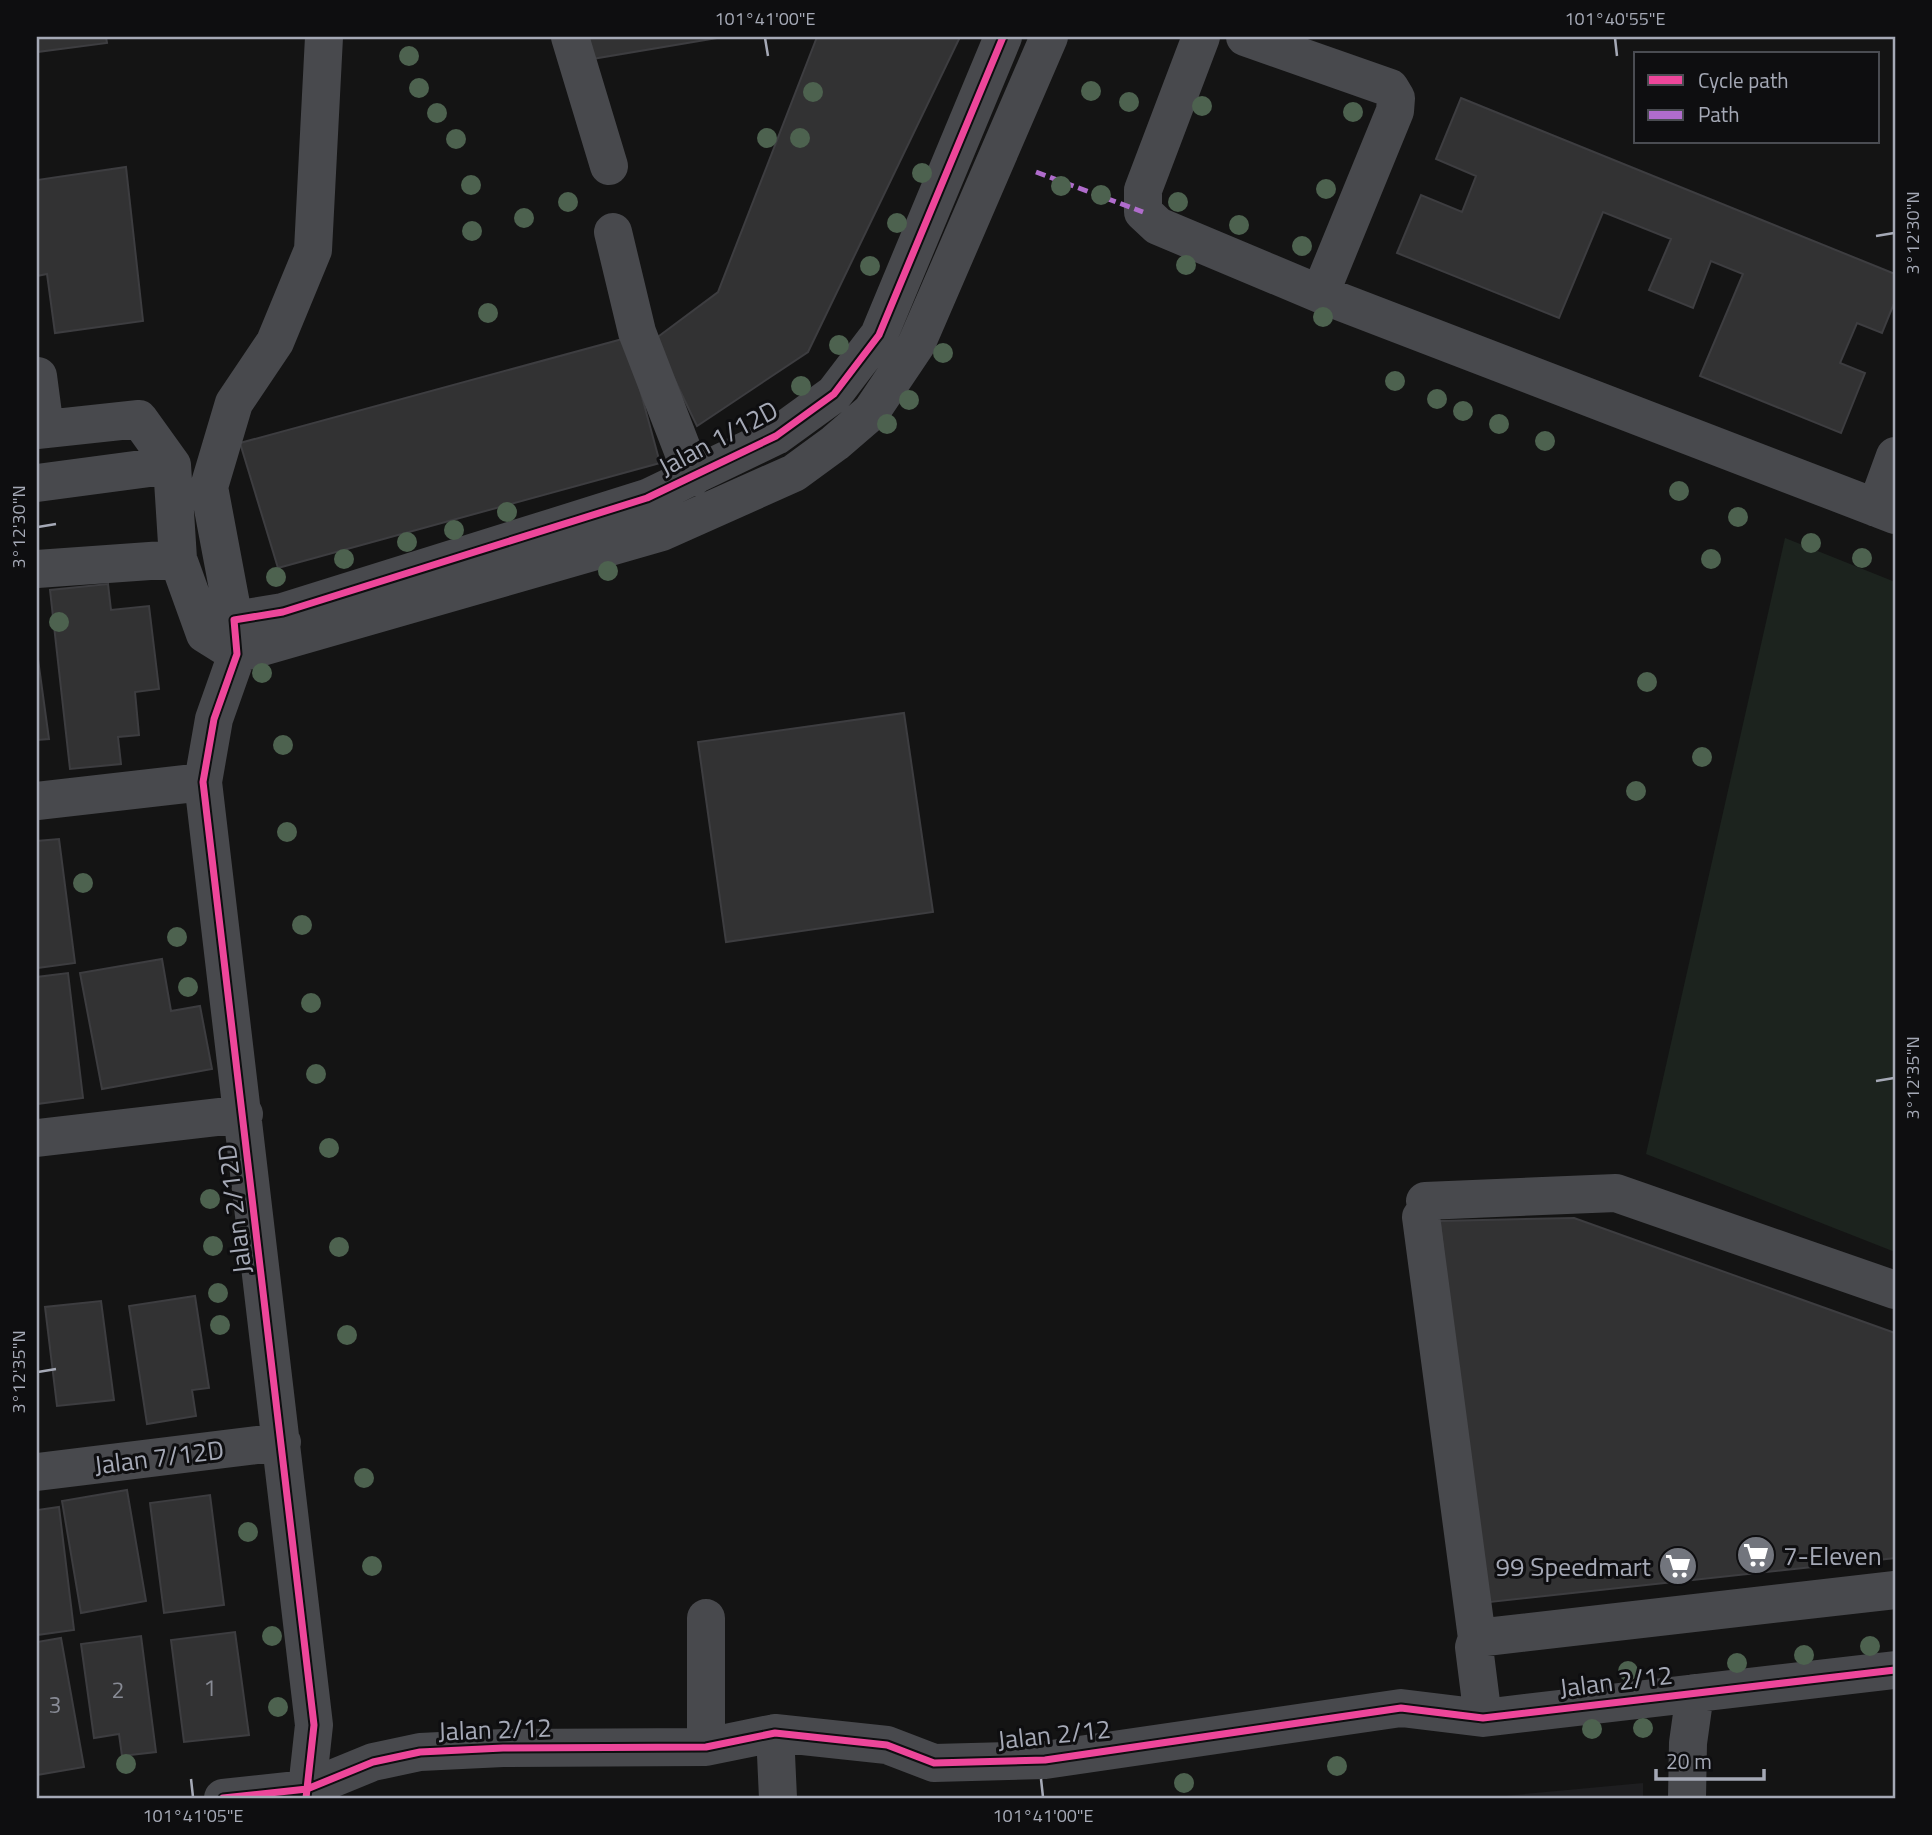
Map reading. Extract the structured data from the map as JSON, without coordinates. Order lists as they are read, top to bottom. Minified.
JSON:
{"streets":{"street":["Jalan 1/12D","Jalan 2/12D","Jalan 7/12D","Jalan 2/12"]},"crossings":[["Jalan 1/12D","Jalan 2/12D"],["Jalan 2/12D","Jalan 7/12D"],["Jalan 2/12D","Jalan 2/12"]],"places":{"supermarket":["7-Eleven","99 Speedmart"]},"house_numbers":["1","2","3"],"legend":["Cycle path","Path"],"scale_bar":"20 m","coordinates":["101°41'00\"E","101°40'55\"E","3°12'30\"N","3°12'35\"N","101°41'05\"E"]}
